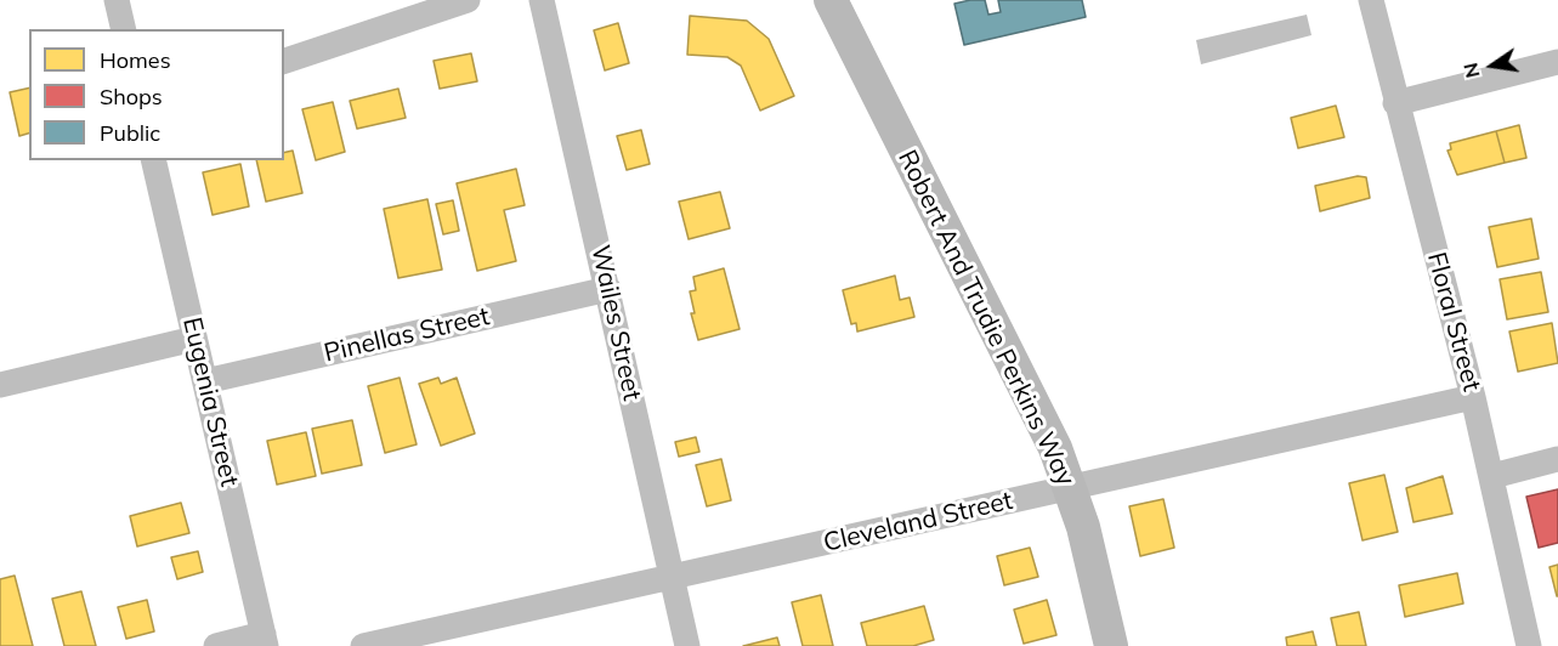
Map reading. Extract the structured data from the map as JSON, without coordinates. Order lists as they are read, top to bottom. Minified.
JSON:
{"streets":{"street":["Robert And Trudie Perkins Way","Floral Street","Wailes Street","Pinellas Street","Eugenia Street","Cleveland Street"]},"crossings":[["Robert And Trudie Perkins Way","Cleveland Street"],["Floral Street","Cleveland Street"],["Wailes Street","Pinellas Street"],["Wailes Street","Cleveland Street"],["Pinellas Street","Eugenia Street"]],"legend":["Homes","Shops","Public"],"north":"left"}
